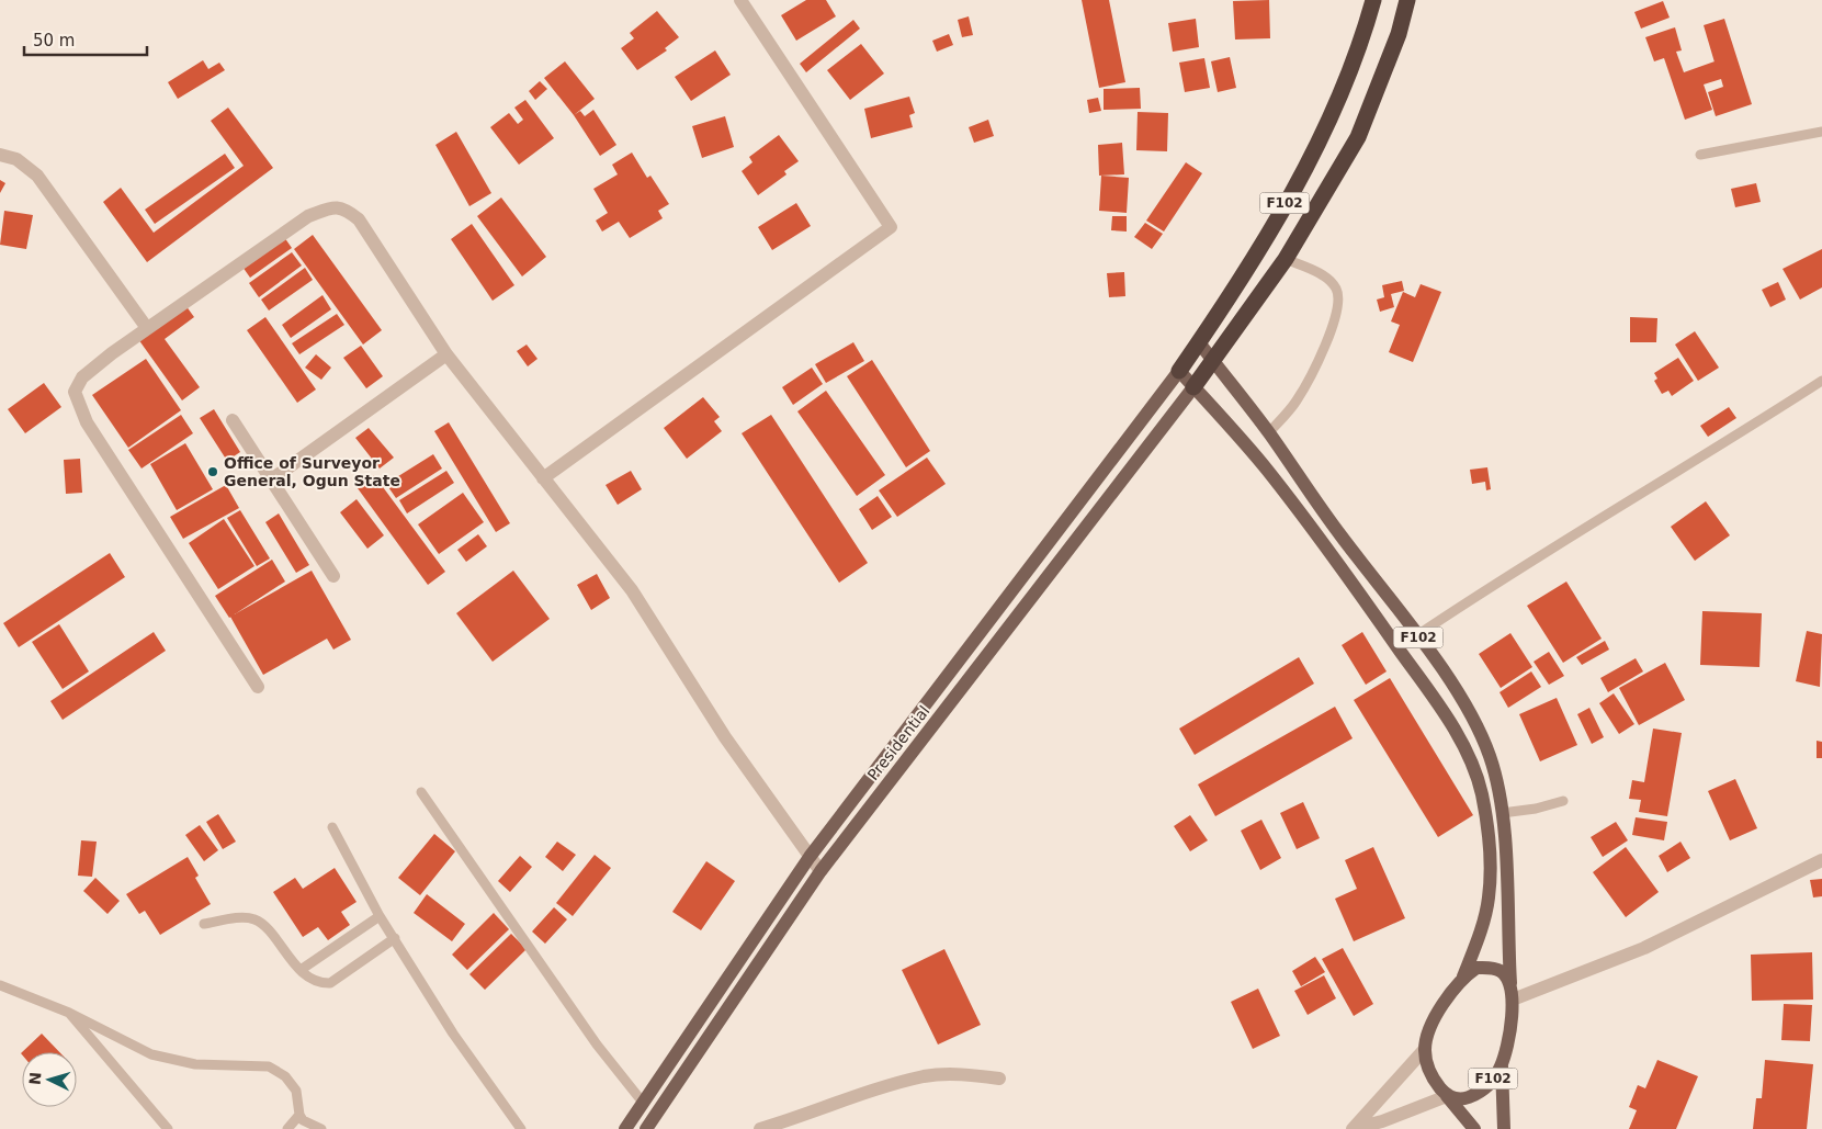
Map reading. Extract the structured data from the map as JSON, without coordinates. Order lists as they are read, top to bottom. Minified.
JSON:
{"streets":{"highway":["F102"],"main road":["Presidential"]},"crossings":[["F102","Presidential"]],"places":["Office of Surveyor General, Ogun State"],"scale_bar":"50 m","north":"left"}
